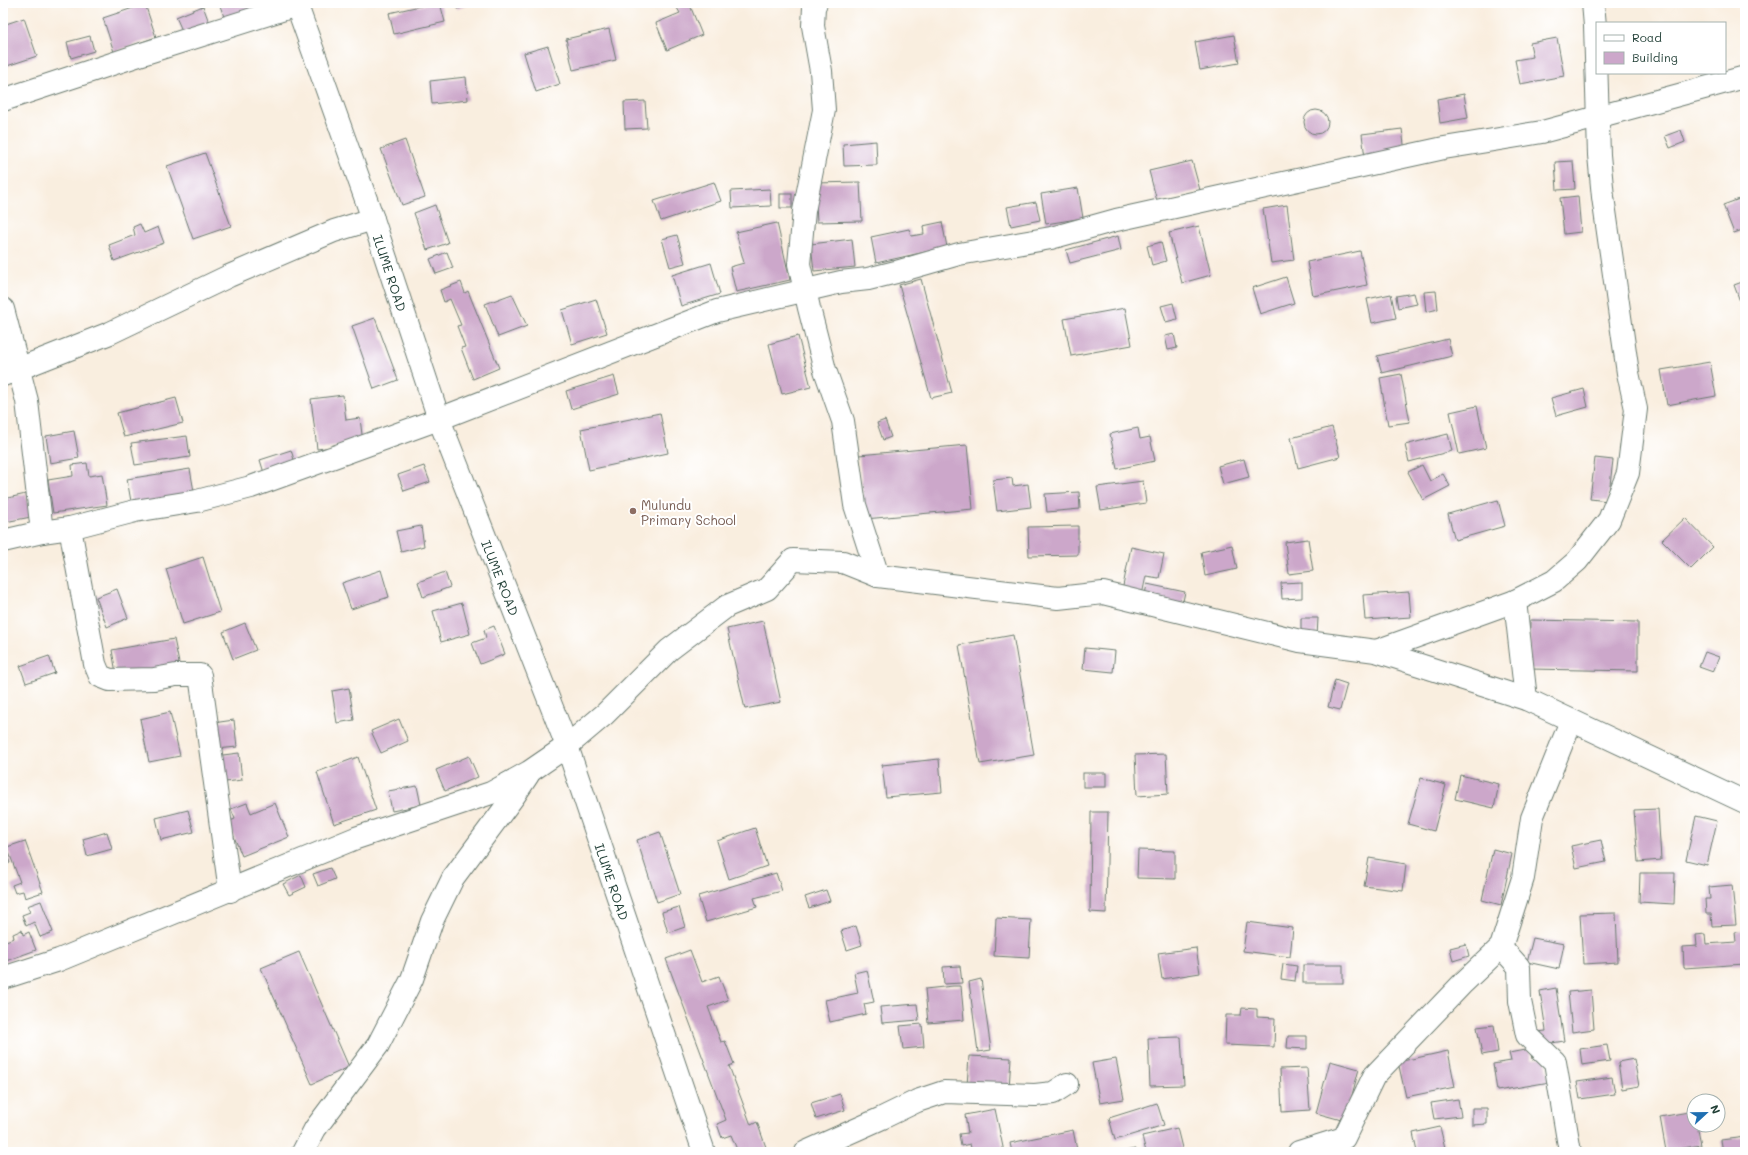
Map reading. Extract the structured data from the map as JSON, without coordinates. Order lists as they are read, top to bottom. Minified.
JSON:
{"streets":{"street":["ILUME ROAD"]},"places":["Mulundu Primary School"],"legend":["Road","Building"],"north":"right"}
